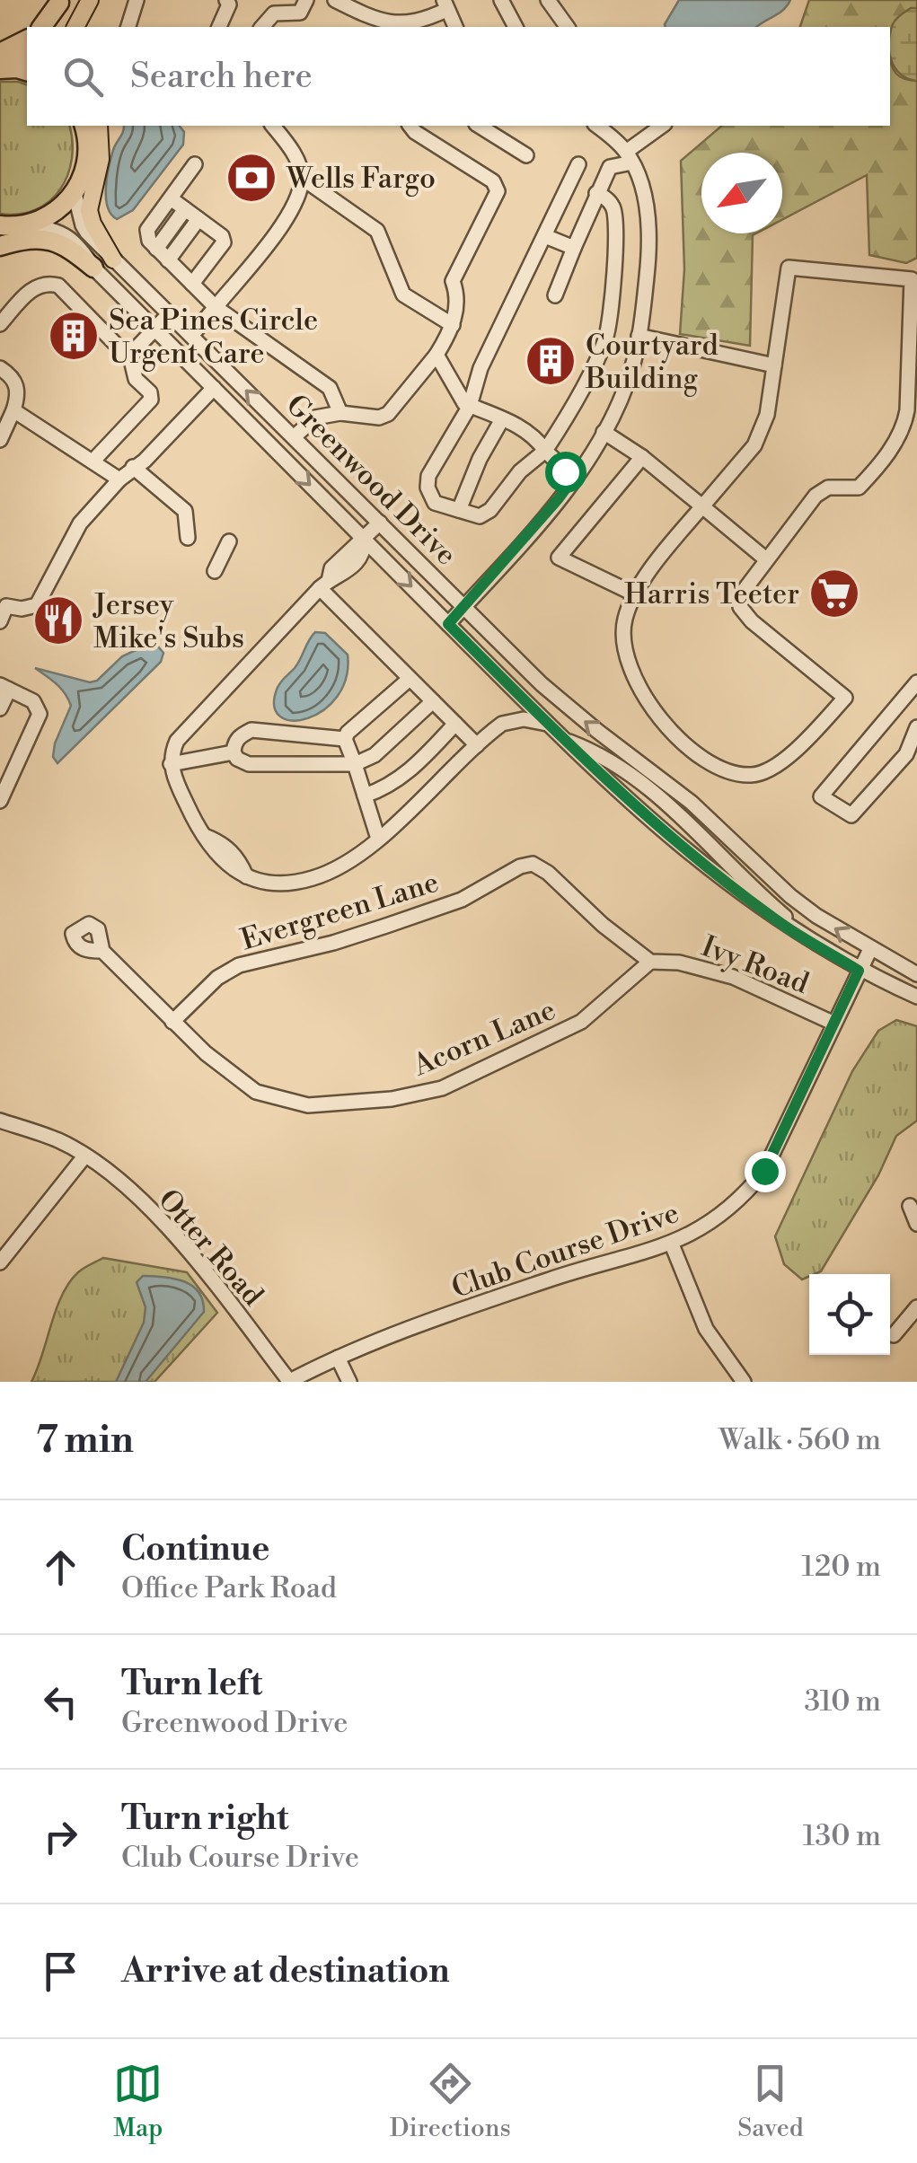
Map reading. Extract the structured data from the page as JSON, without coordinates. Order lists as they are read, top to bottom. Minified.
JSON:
{"streets":{"street":["Greenwood Drive","Evergreen Lane","Ivy Road","Acorn Lane","Otter Road","Club Course Drive"]},"crossings":[["Greenwood Drive","Club Course Drive"],["Evergreen Lane","Ivy Road"],["Evergreen Lane","Acorn Lane"],["Ivy Road","Acorn Lane"],["Ivy Road","Club Course Drive"],["Otter Road","Club Course Drive"]],"places":{"bank":["Wells Fargo"],"building":["Sea Pines Circle Urgent Care","Courtyard Building"],"supermarket":["Harris Teeter"],"restaurant":["Jersey Mike's Subs"]},"north":"bottom left","page":{"search":"Search here","heading":["7 min","Walk · 560 m"],"list":[["Continue","Office Park Road","120 m"],["Turn left","Greenwood Drive","310 m"],["Turn right","Club Course Drive","130 m"],"Arrive at destination"],"nav":["Map","Directions","Saved"]}}
